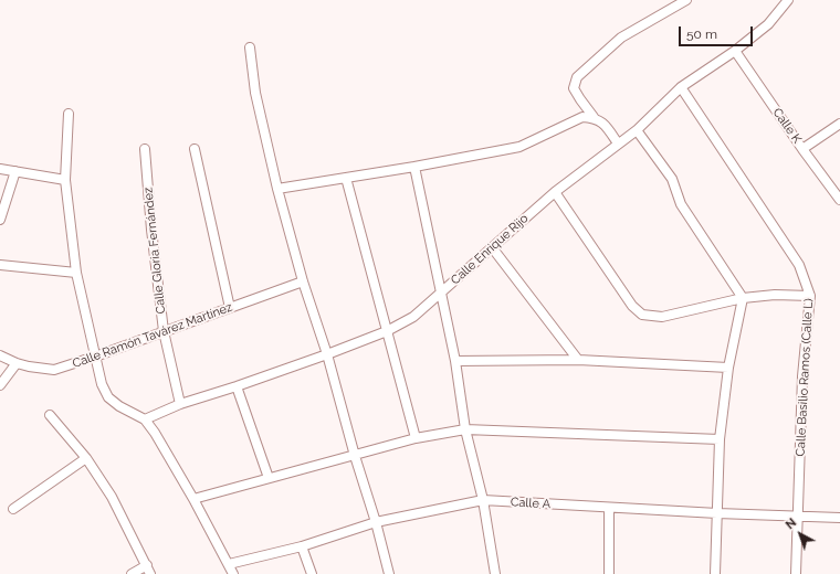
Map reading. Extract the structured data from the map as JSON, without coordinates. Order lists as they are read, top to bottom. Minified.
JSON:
{"streets":{"street":["Calle K","Calle Enrique Rijo","Calle Gloria Fernández","Calle Ramón Tavárez Martínez","Calle Basilio Ramos (Calle L)","Calle A"]},"crossings":[["Calle K","Calle Enrique Rijo"],["Calle Enrique Rijo","Calle Gloria Fernández"],["Calle Enrique Rijo","Calle Basilio Ramos (Calle L)"],["Calle Gloria Fernández","Calle Ramón Tavárez Martínez"],["Calle Basilio Ramos (Calle L)","Calle A"]],"scale_bar":"50 m","north":"top left"}
